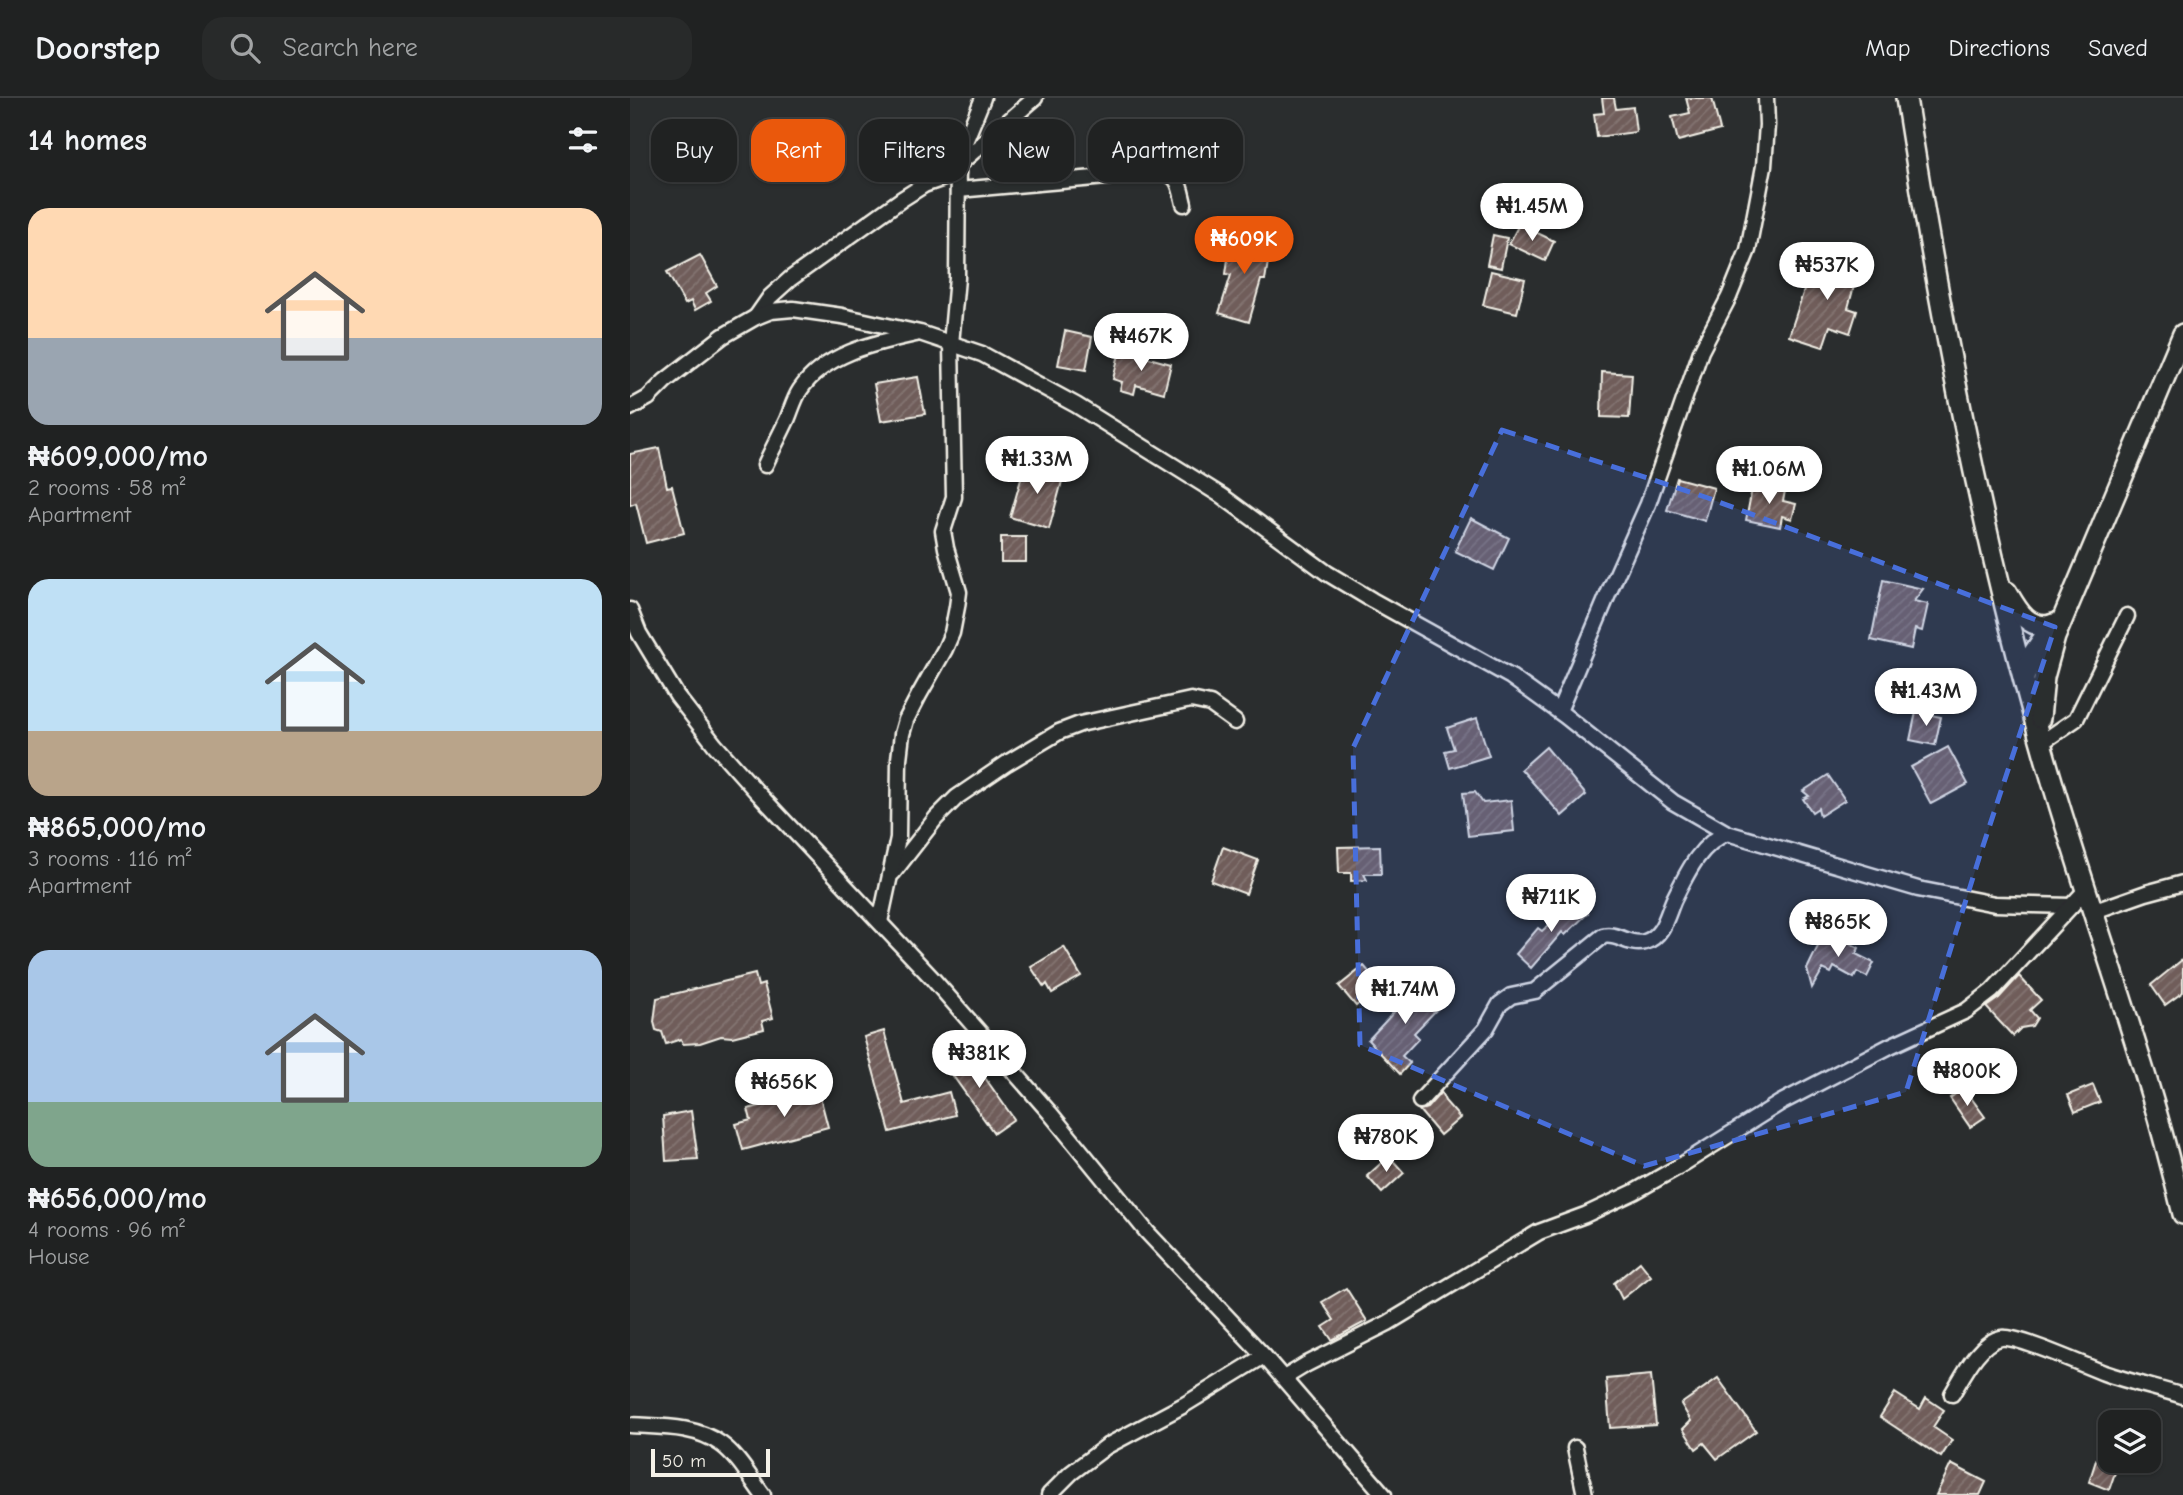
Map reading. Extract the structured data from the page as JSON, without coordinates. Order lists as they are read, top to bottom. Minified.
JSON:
{"scale_bar":"50 m","page":{"header":"Doorstep","search":"Search here","nav":["Map","Directions","Saved"],"heading":"14 homes","chip":["Buy","Rent","Filters","New","Apartment"],"list":[{"name":"₦609,000/mo","note":"2 rooms · 58 m² · Apartment"},{"name":"₦865,000/mo","note":"3 rooms · 116 m² · Apartment"},{"name":"₦656,000/mo","note":"4 rooms · 96 m² · House"}],"price":["₦1.45M","₦609K","₦537K","₦467K","₦1.33M","₦1.06M","₦1.43M","₦711K","₦865K","₦1.74M","₦381K","₦800K","₦656K","₦780K"],"scale":"50 m"}}
